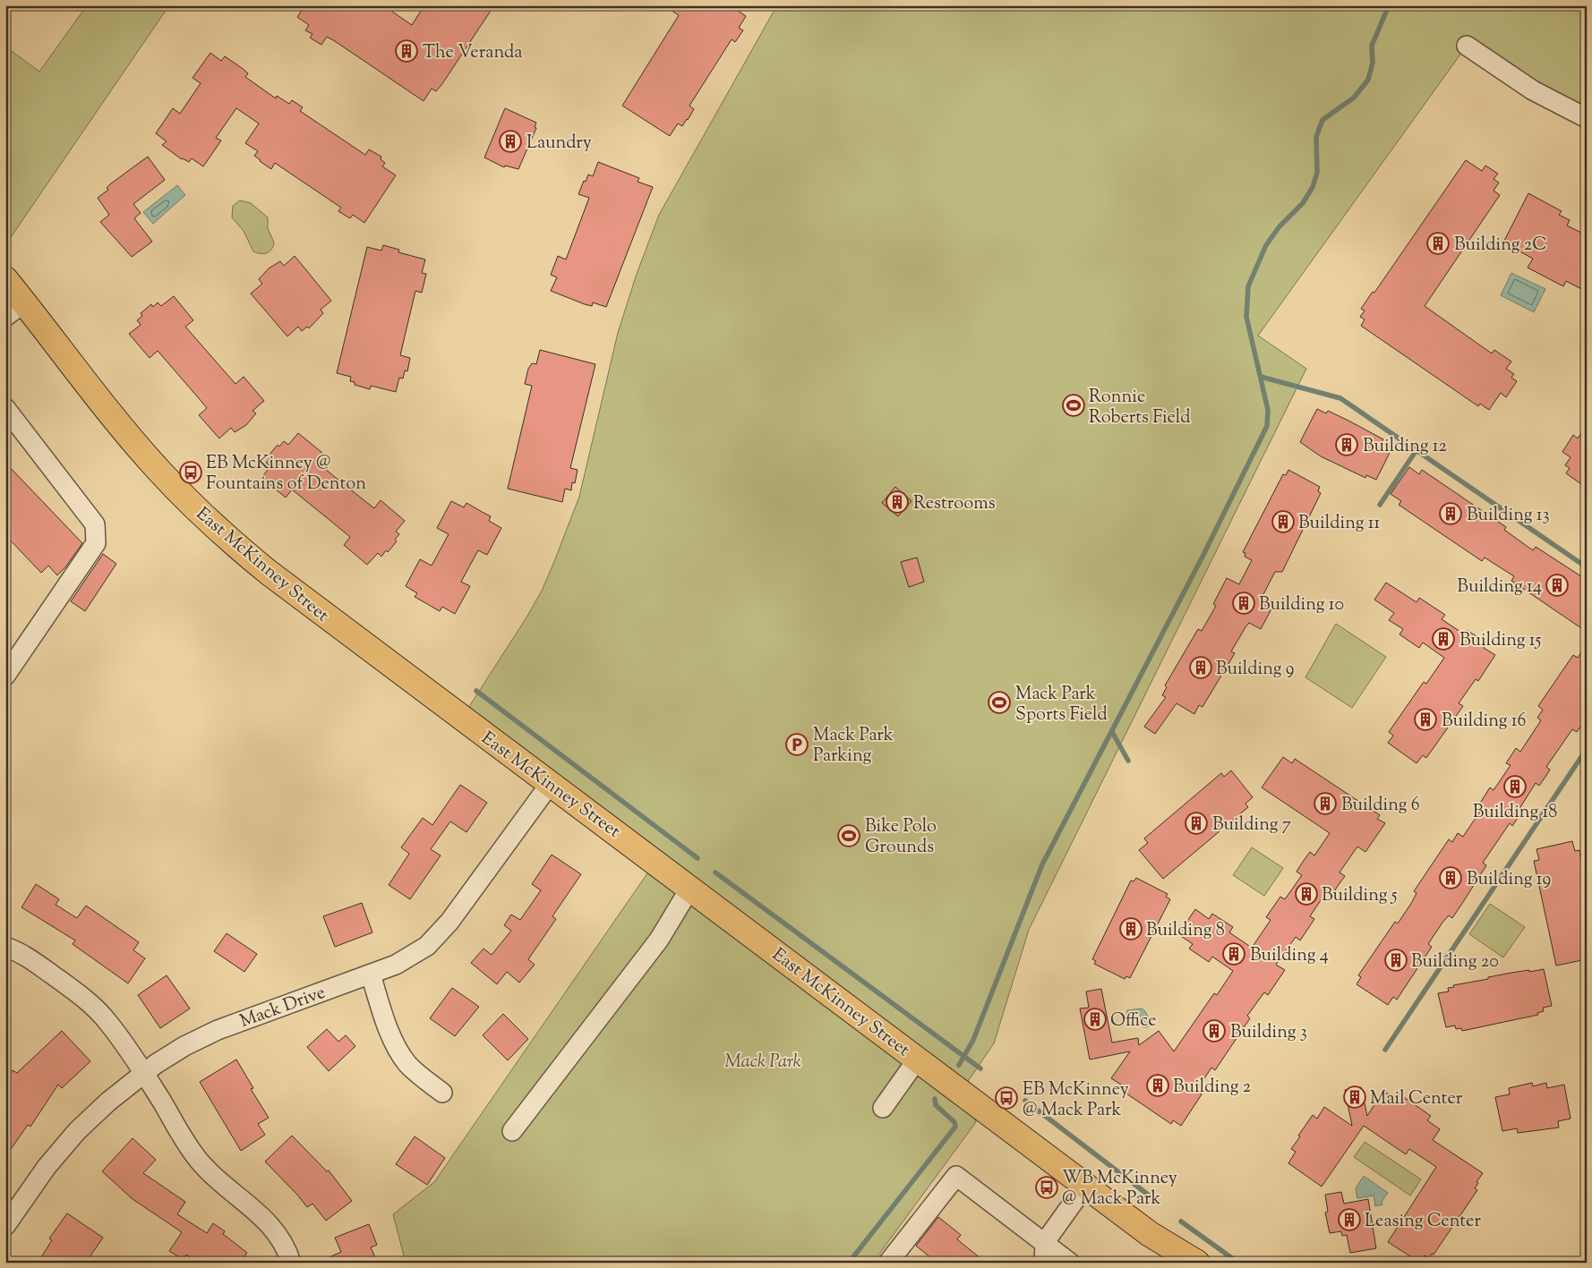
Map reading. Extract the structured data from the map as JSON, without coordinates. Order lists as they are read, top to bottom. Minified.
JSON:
{"streets":{"main road":["East McKinney Street"],"street":["Mack Drive"]},"crossings":[["East McKinney Street","Mack Drive"]],"parks":["Mack Park"],"places":{"building":["The Veranda","Laundry","Building 2C","Building 12","Restrooms","Building 13","Building 11","Building 14","Building 10","Building 15","Building 9","Building 16","Building 18","Building 6","Building 7","Building 19","Building 5","Building 8","Building 4","Building 20","Office","Building 3","Building 2","Mail Center","Leasing Center"],"sports":["Ronnie Roberts Field","Mack Park Sports Field","Bike Polo Grounds"],"bus stop":["EB McKinney @ Fountains of Denton","EB McKinney @ Mack Park","WB McKinney @ Mack Park"],"parking":["Mack Park Parking"]}}
